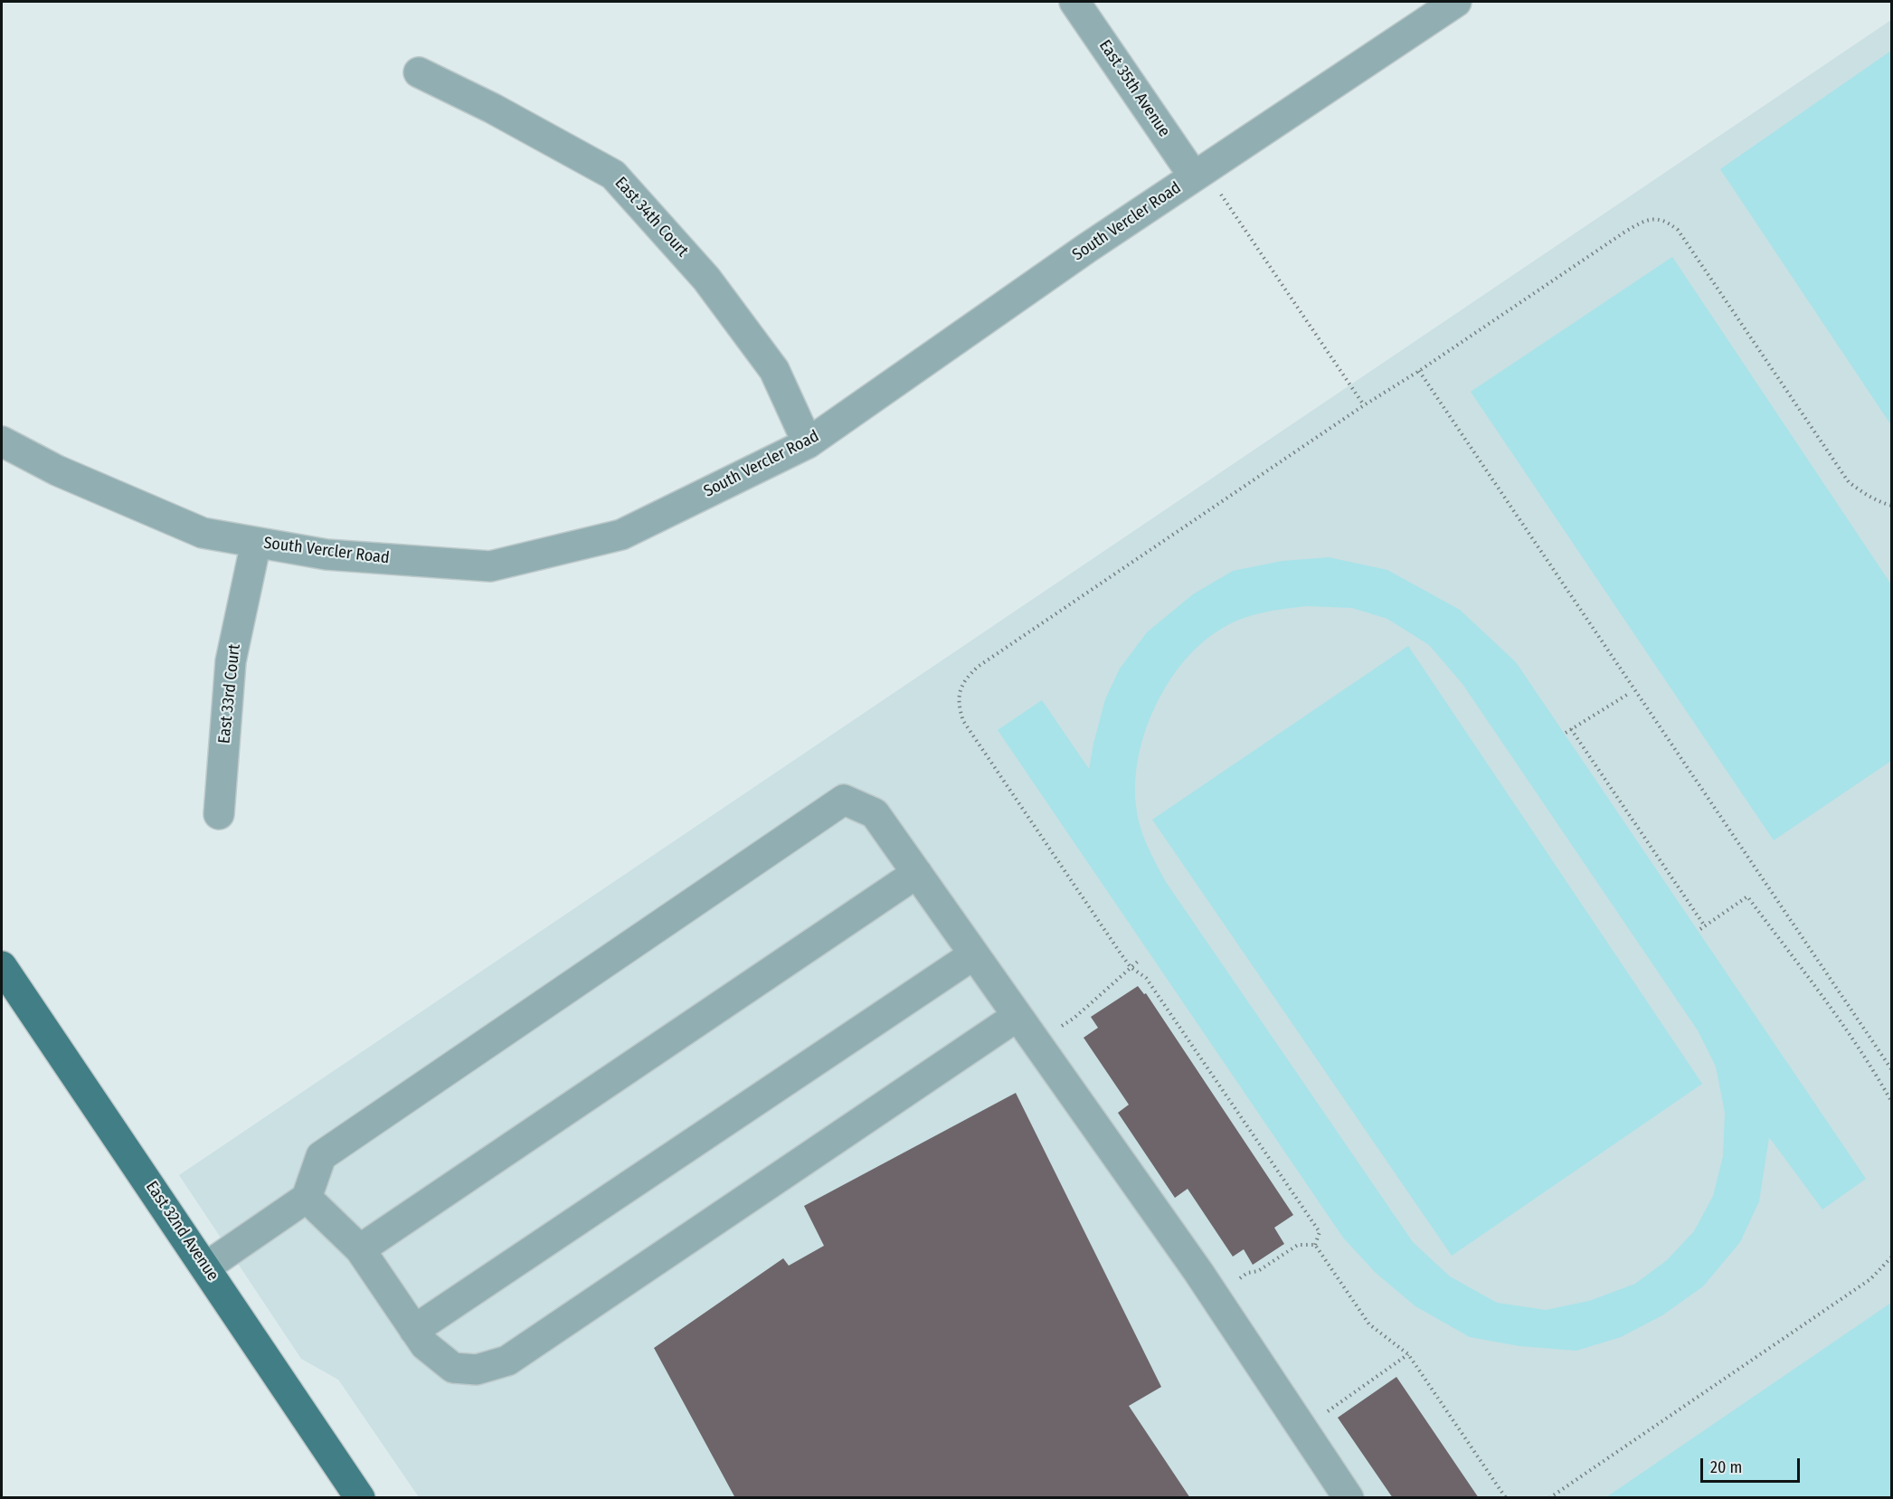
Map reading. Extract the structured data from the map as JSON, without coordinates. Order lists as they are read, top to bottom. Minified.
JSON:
{"streets":{"main road":["East 32nd Avenue"],"street":["East 35th Avenue","East 34th Court","South Vercler Road","East 33rd Court"]},"crossings":[["East 35th Avenue","South Vercler Road"],["East 34th Court","South Vercler Road"],["South Vercler Road","East 33rd Court"]],"scale_bar":"20 m"}
